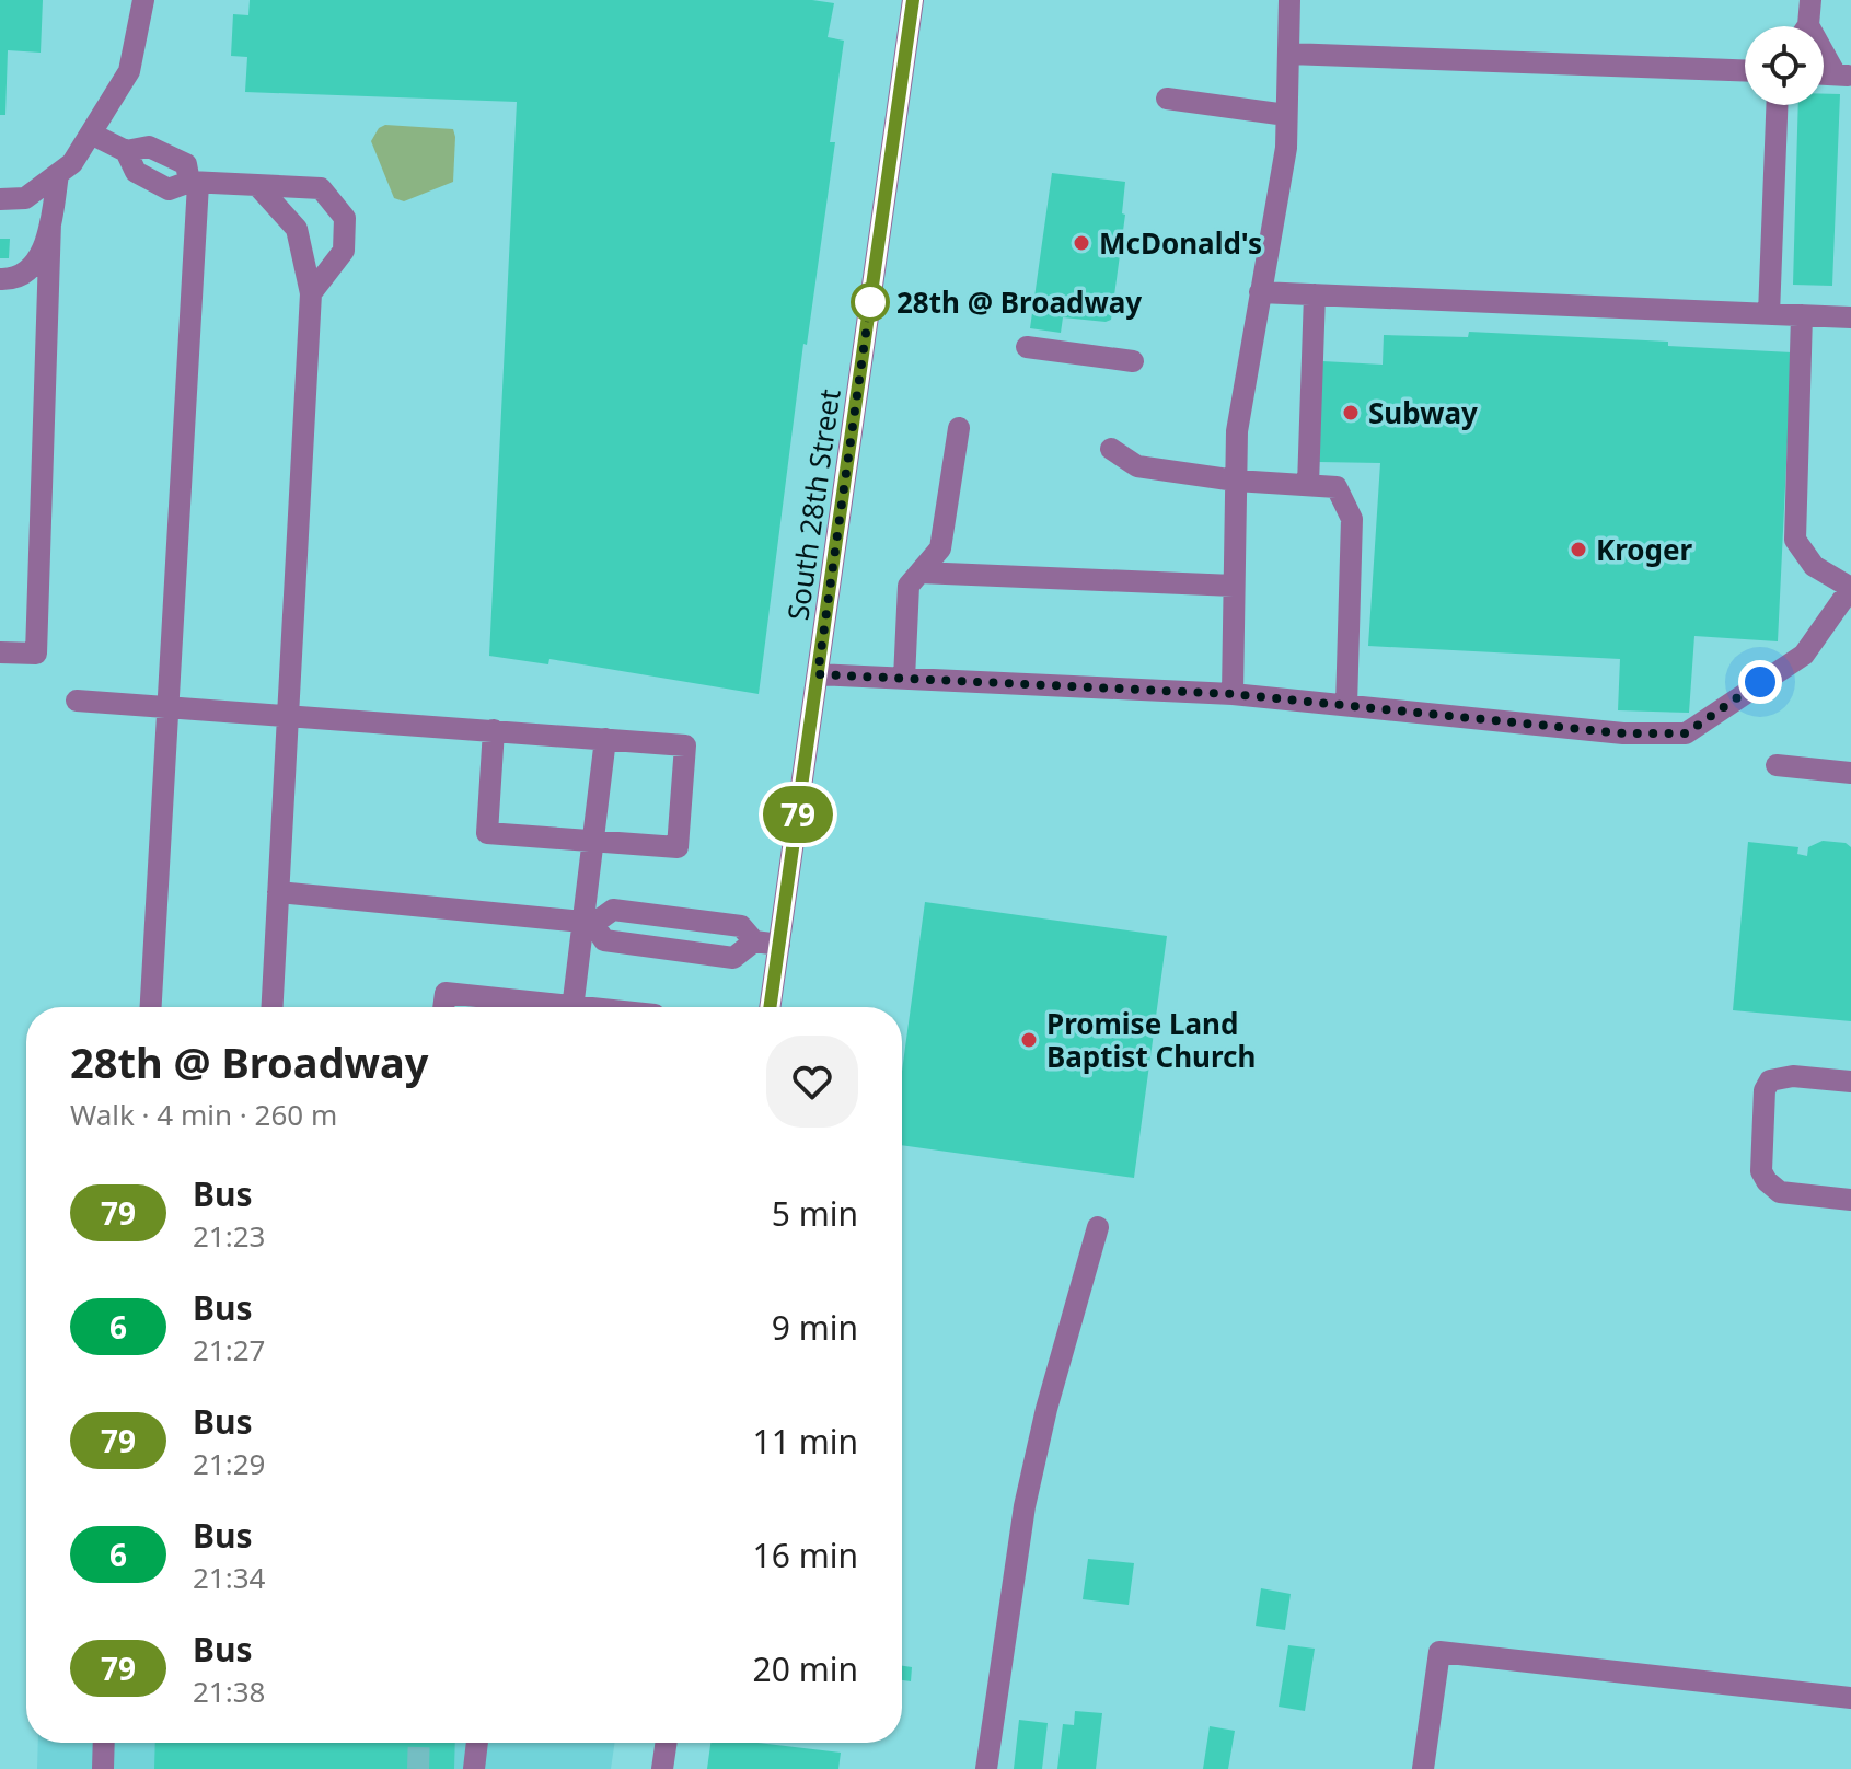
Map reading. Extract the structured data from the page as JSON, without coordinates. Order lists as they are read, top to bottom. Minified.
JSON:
{"streets":{"street":["South 28th Street"]},"places":["McDonald's","28th @ Broadway","Subway","Kroger","Promise Land Baptist Church"],"lines":["bus line 79"],"page":{"on_map":"79","heading":["28th @ Broadway","Walk · 4 min · 260 m"],"list":[{"mark":"79","name":"Bus","note":"21:23","value":"5 min"},{"mark":"6","name":"Bus","note":"21:27","value":"9 min"},{"mark":"79","name":"Bus","note":"21:29","value":"11 min"},{"mark":"6","name":"Bus","note":"21:34","value":"16 min"},{"mark":"79","name":"Bus","note":"21:38","value":"20 min"}]}}
